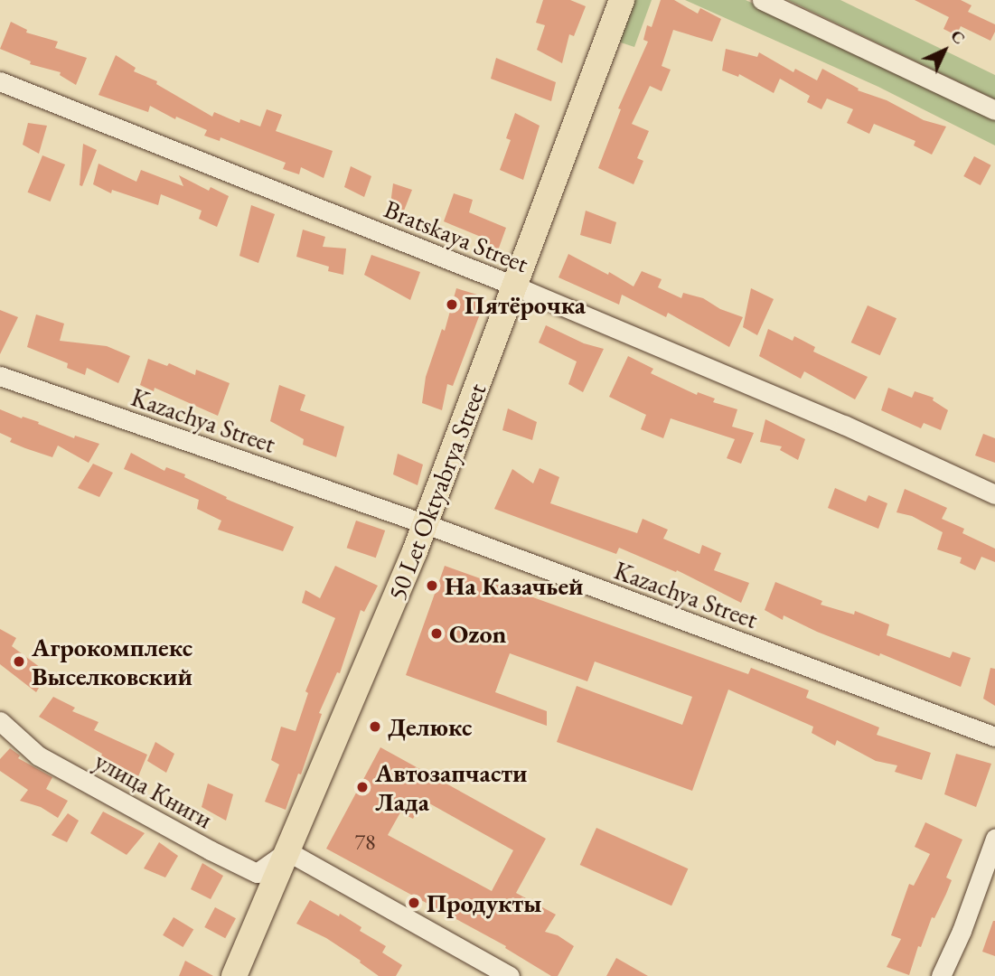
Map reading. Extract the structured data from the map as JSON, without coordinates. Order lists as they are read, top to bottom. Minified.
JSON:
{"streets":{"main road":["50 Let Oktyabrya Street"],"street":["Bratskaya Street","Kazachya Street","улица Книги"]},"crossings":[["Bratskaya Street","50 Let Oktyabrya Street"],["Kazachya Street","50 Let Oktyabrya Street"],["50 Let Oktyabrya Street","улица Книги"]],"places":["Пятёрочка","На Казачьей","Ozon","Агрокомплекс Выселковский","Делюкс","Автозапчасти Лада","Продукты"],"house_numbers":["78"],"north":"top right"}
